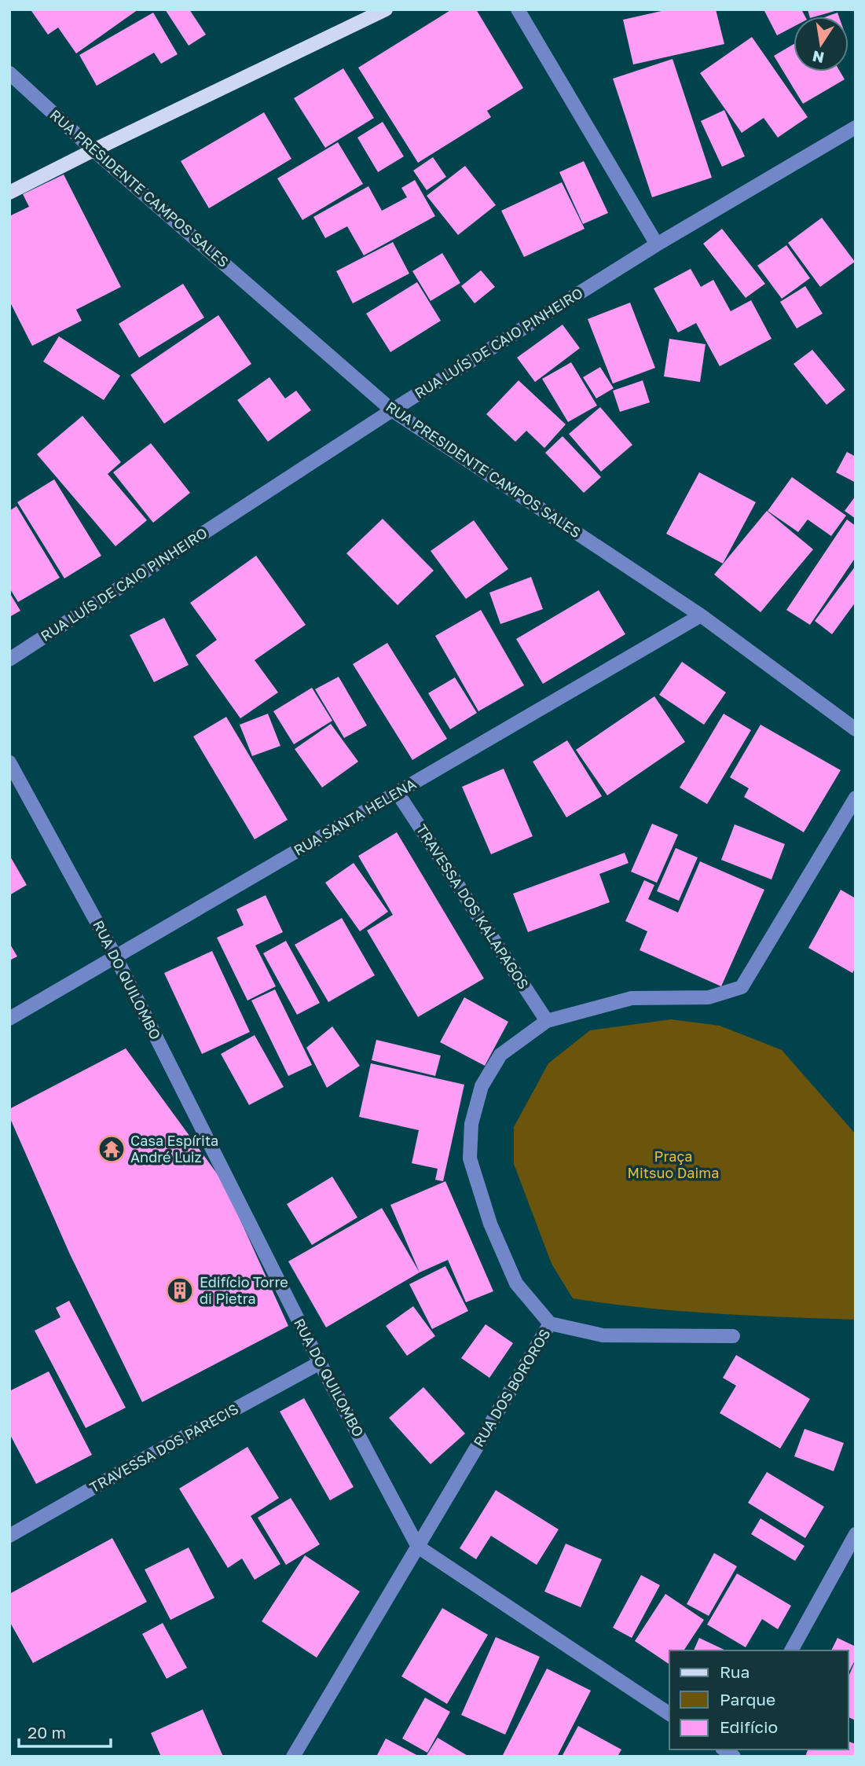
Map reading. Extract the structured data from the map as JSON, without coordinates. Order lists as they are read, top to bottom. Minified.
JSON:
{"streets":{"street":["RUA PRESIDENTE CAMPOS SALES","RUA LUÍS DE CAIO PINHEIRO","RUA SANTA HELENA","TRAVESSA DOS KALAPAGOS","RUA DO QUILOMBO","RUA DOS BOROROS","TRAVESSA DOS PARECIS"]},"crossings":[["RUA PRESIDENTE CAMPOS SALES","RUA LUÍS DE CAIO PINHEIRO"],["RUA PRESIDENTE CAMPOS SALES","RUA SANTA HELENA"],["RUA SANTA HELENA","TRAVESSA DOS KALAPAGOS"],["RUA SANTA HELENA","RUA DO QUILOMBO"],["TRAVESSA DOS KALAPAGOS","RUA DOS BOROROS"],["RUA DO QUILOMBO","RUA DOS BOROROS"],["RUA DO QUILOMBO","TRAVESSA DOS PARECIS"]],"parks":["Praça Mitsuo Daima"],"places":{"temple":["Casa Espírita André Luiz"],"building":["Edifício Torre di Pietra"]},"legend":["Rua","Parque","Edifício"],"scale_bar":"20 m","north":"bottom"}
